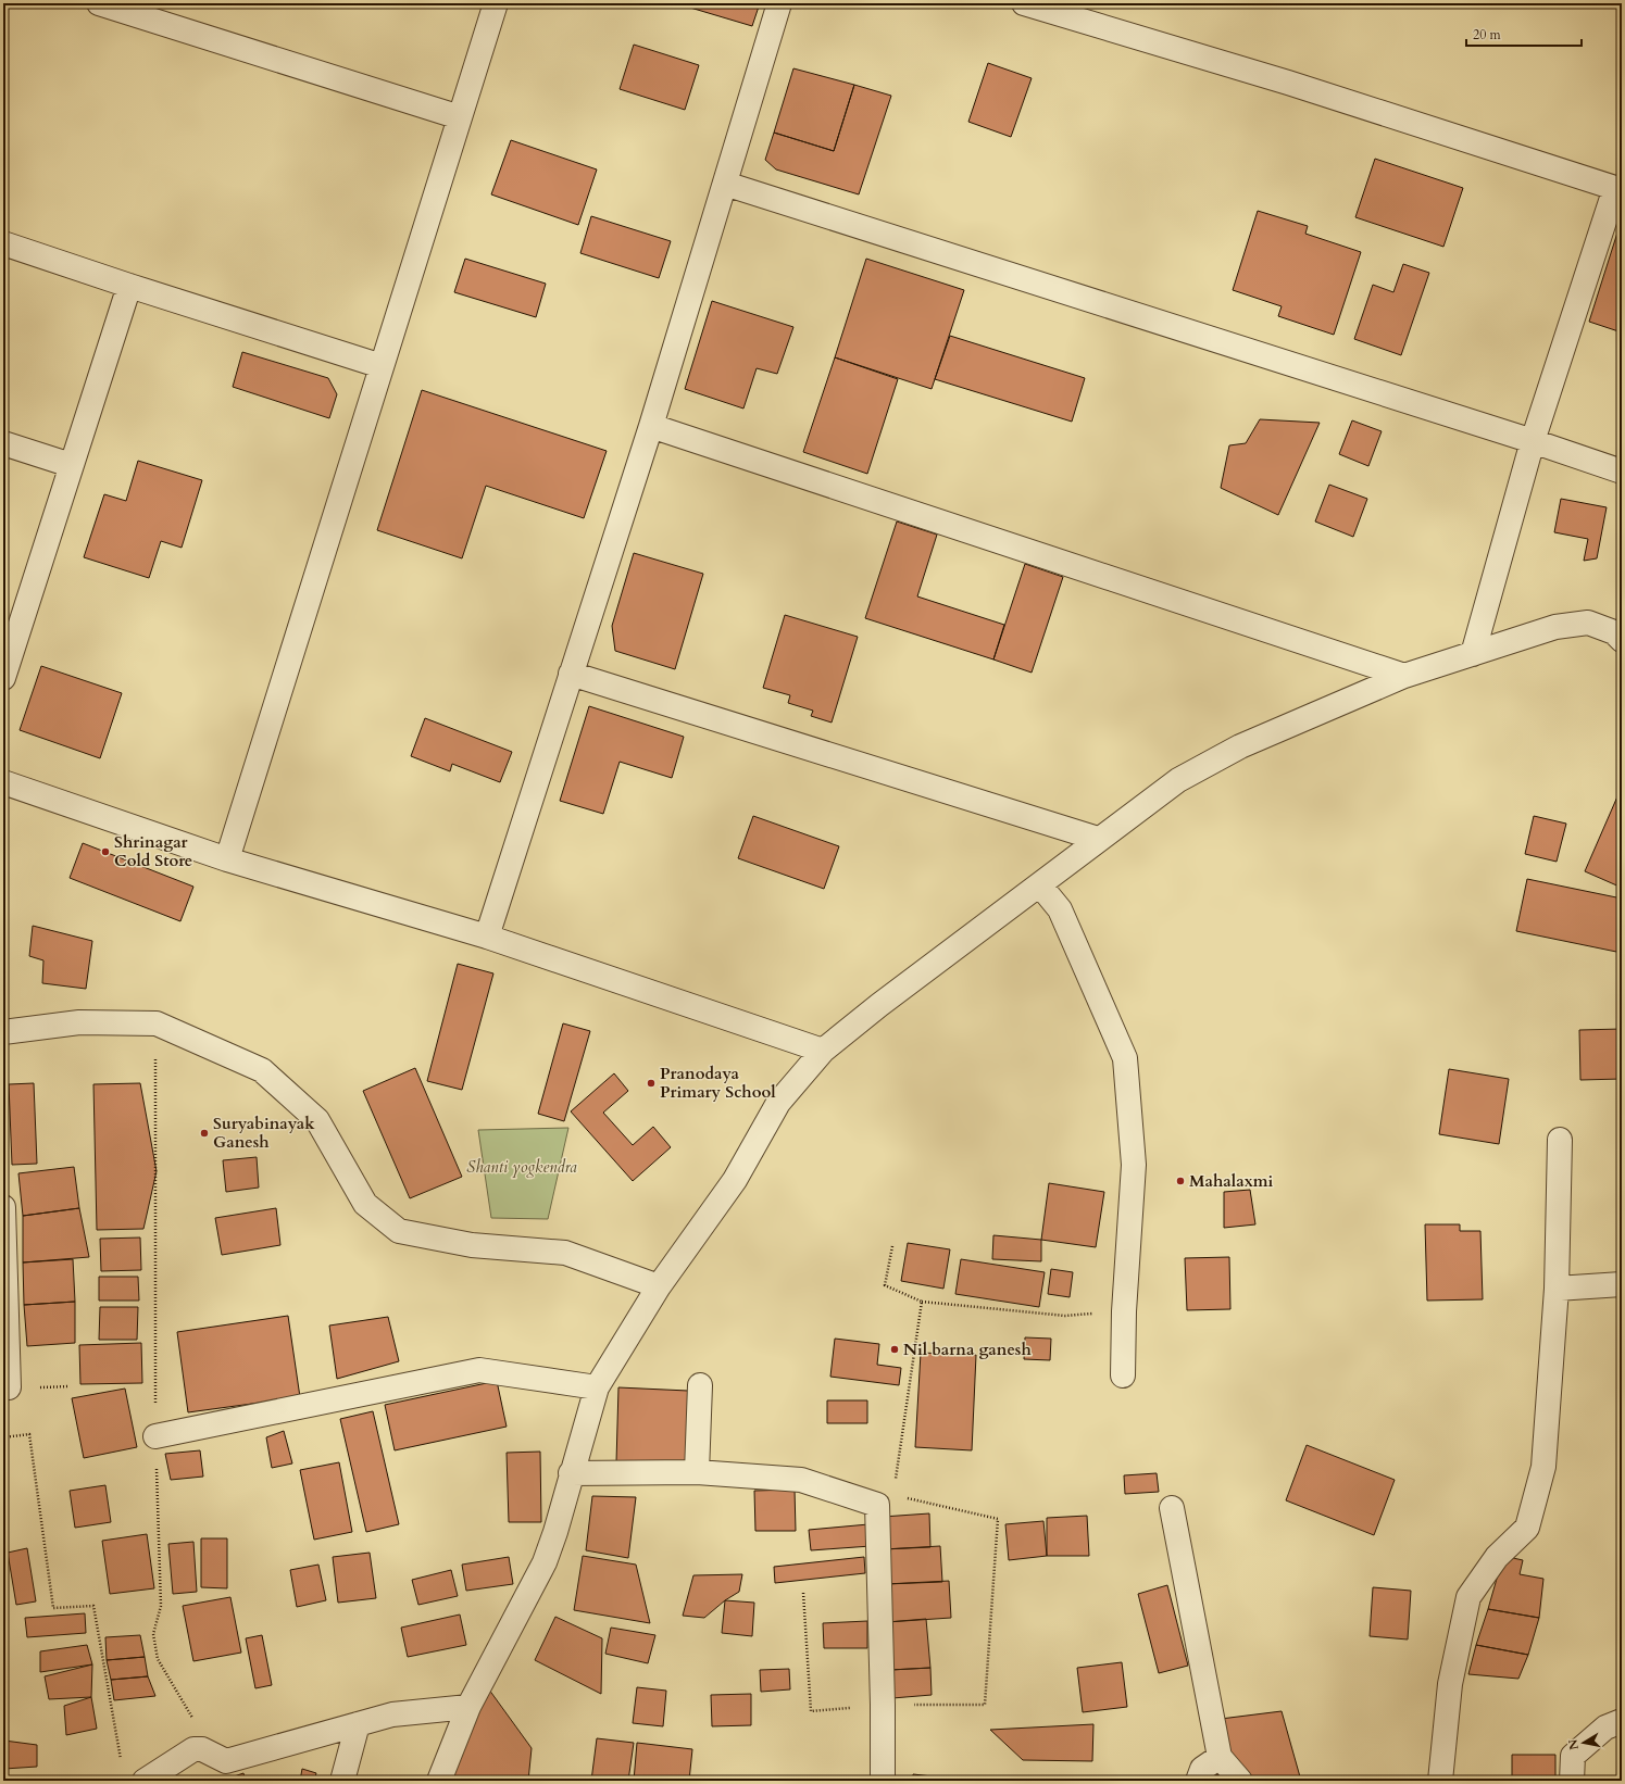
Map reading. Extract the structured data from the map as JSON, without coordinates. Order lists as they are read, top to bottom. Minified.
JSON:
{"parks":["Shanti yogkendra"],"places":["Shrinagar Cold Store","Pranodaya Primary School","Suryabinayak Ganesh","Mahalaxmi","Nil barna ganesh"],"scale_bar":"20 m","north":"left"}
